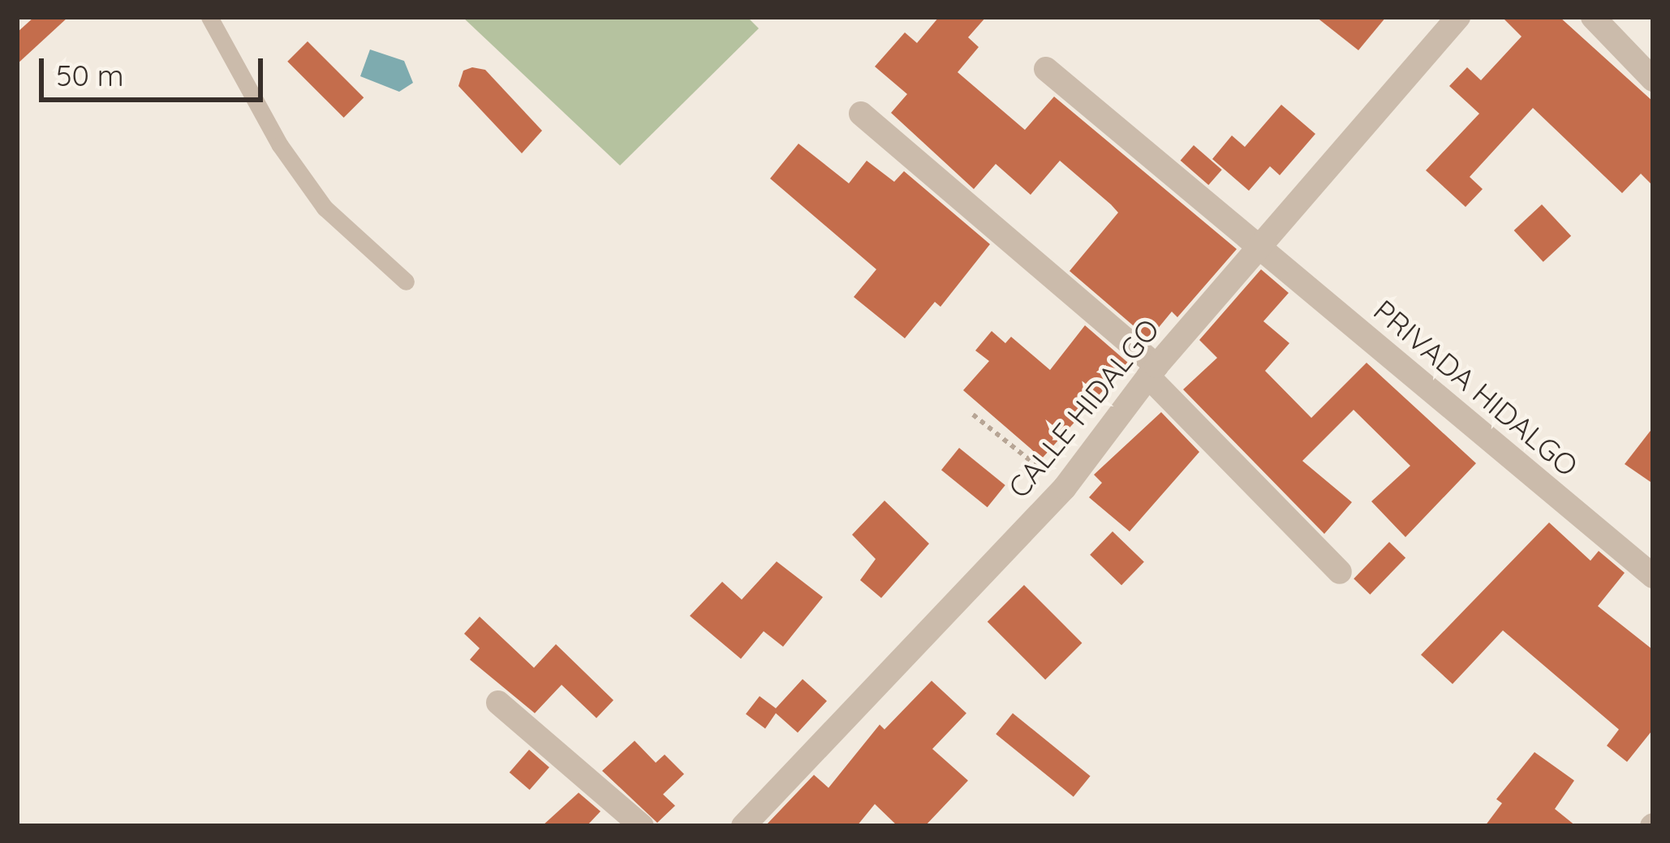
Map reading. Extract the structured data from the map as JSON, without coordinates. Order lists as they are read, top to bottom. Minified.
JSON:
{"streets":{"street":["PRIVADA HIDALGO","CALLE HIDALGO"]},"crossings":[["PRIVADA HIDALGO","CALLE HIDALGO"]],"scale_bar":"50 m"}
